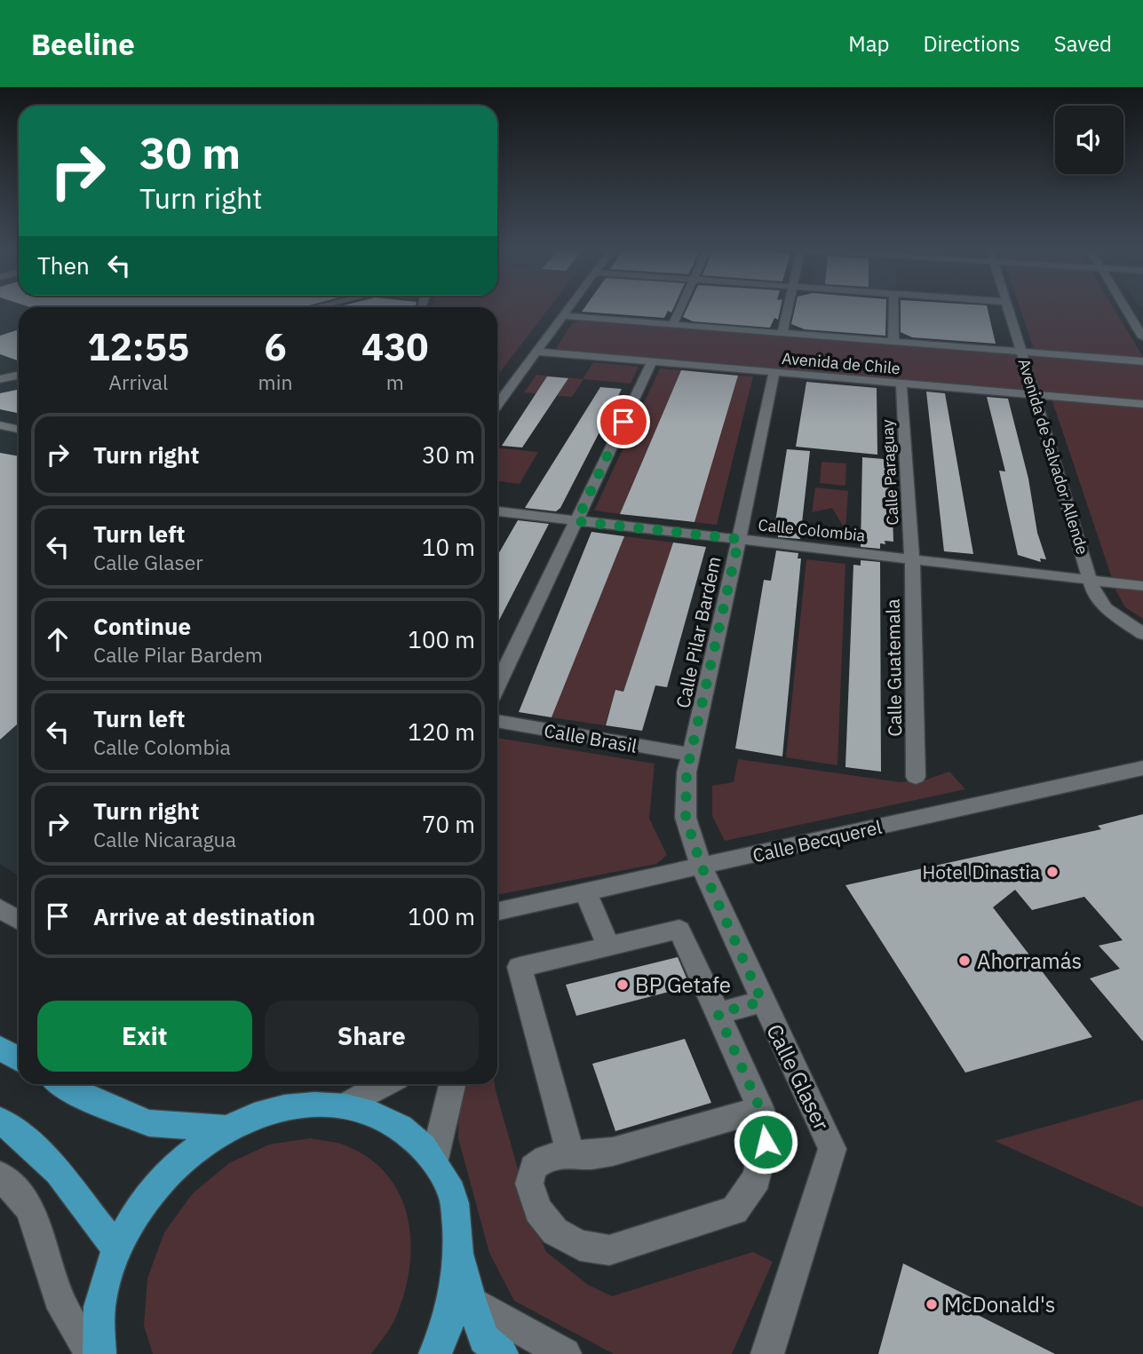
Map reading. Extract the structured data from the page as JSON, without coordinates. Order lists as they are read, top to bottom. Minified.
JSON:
{"streets":{"street":["Avenida de Chile","Avenida de Salvador Allende","Calle Paraguay","Calle Colombia","Calle Pilar Bardem","Calle Guatemala","Calle Brasil","Calle Becquerel","Calle Glaser"]},"crossings":[["Avenida de Chile","Avenida de Salvador Allende"],["Avenida de Chile","Calle Paraguay"],["Avenida de Chile","Calle Pilar Bardem"],["Avenida de Salvador Allende","Calle Colombia"],["Calle Paraguay","Calle Colombia"],["Calle Paraguay","Calle Guatemala"],["Calle Colombia","Calle Pilar Bardem"],["Calle Colombia","Calle Guatemala"],["Calle Pilar Bardem","Calle Brasil"],["Calle Pilar Bardem","Calle Glaser"],["Calle Brasil","Calle Glaser"],["Calle Becquerel","Calle Glaser"]],"places":["Hotel Dinastia","Ahorramás","BP Getafe","McDonald's"],"page":{"header":"Beeline","nav":["Map","Directions","Saved"],"turn":["30 m","Turn right"],"then":"Then","eta":["12:55","Arrival","6","min","430","m"],"list":[{"name":"Turn right","value":"30 m"},{"name":"Turn left","note":"Calle Glaser","value":"10 m"},{"name":"Continue","note":"Calle Pilar Bardem","value":"100 m"},{"name":"Turn left","note":"Calle Colombia","value":"120 m"},{"name":"Turn right","note":"Calle Nicaragua","value":"70 m"},{"name":"Arrive at destination","value":"100 m"}],"buttons":["Exit","Share"]}}
